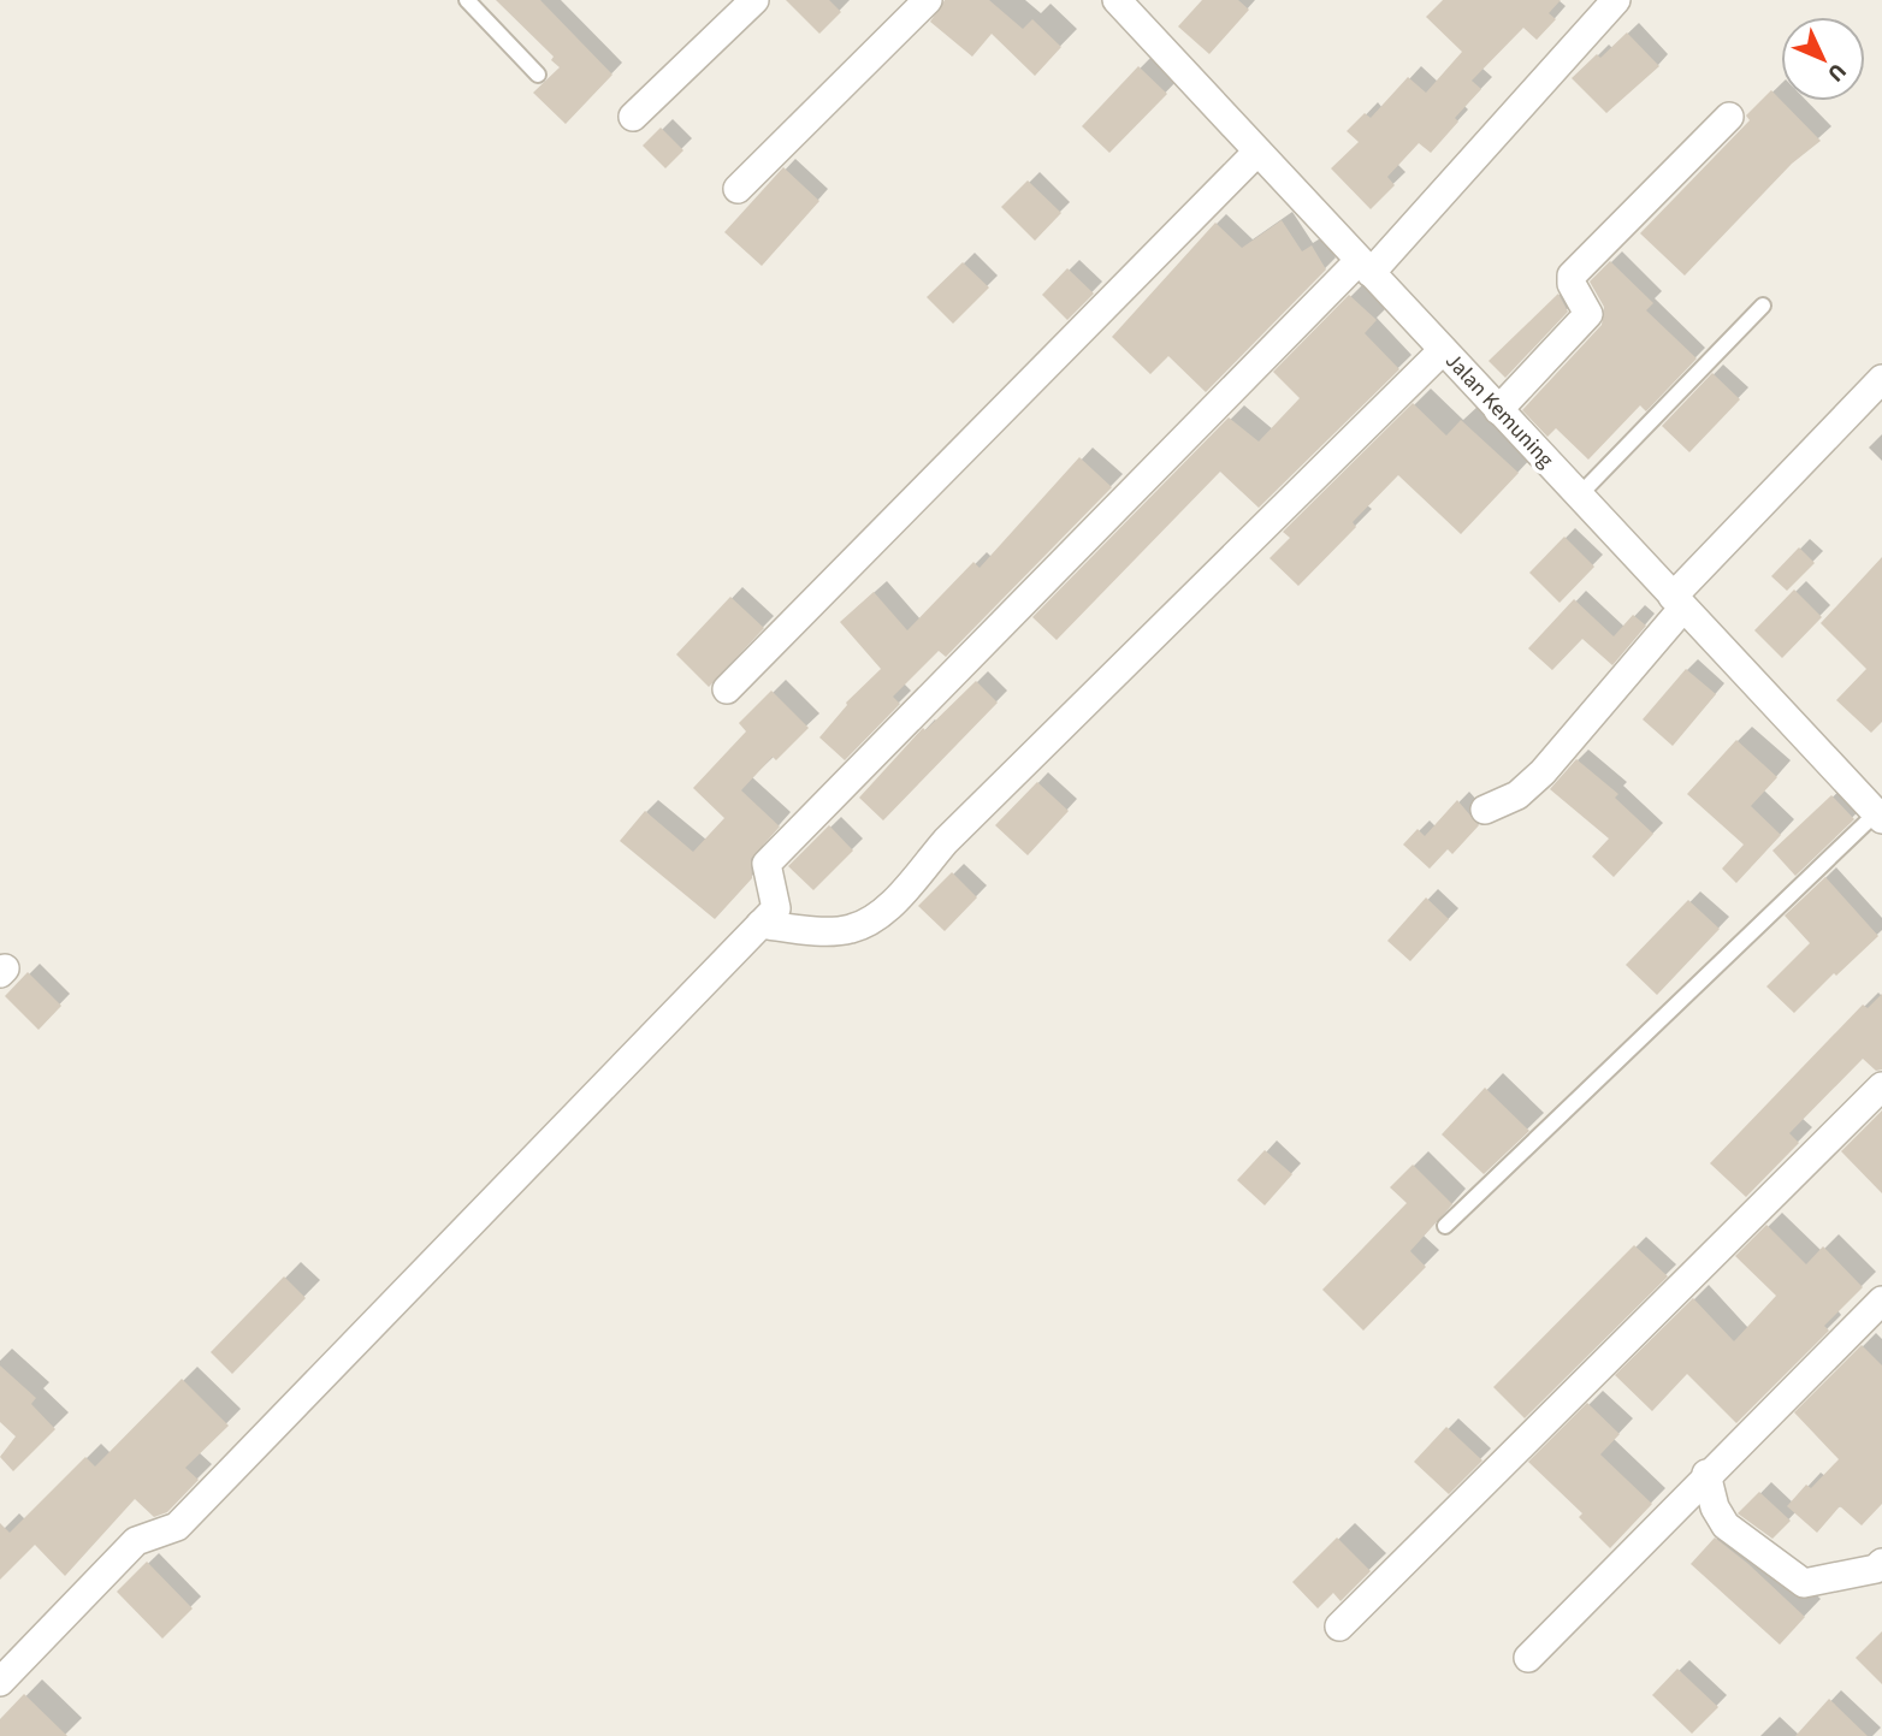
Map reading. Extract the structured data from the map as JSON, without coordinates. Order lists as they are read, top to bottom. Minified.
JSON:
{"streets":{"street":["Jalan Kemuning"]},"north":"bottom right"}
